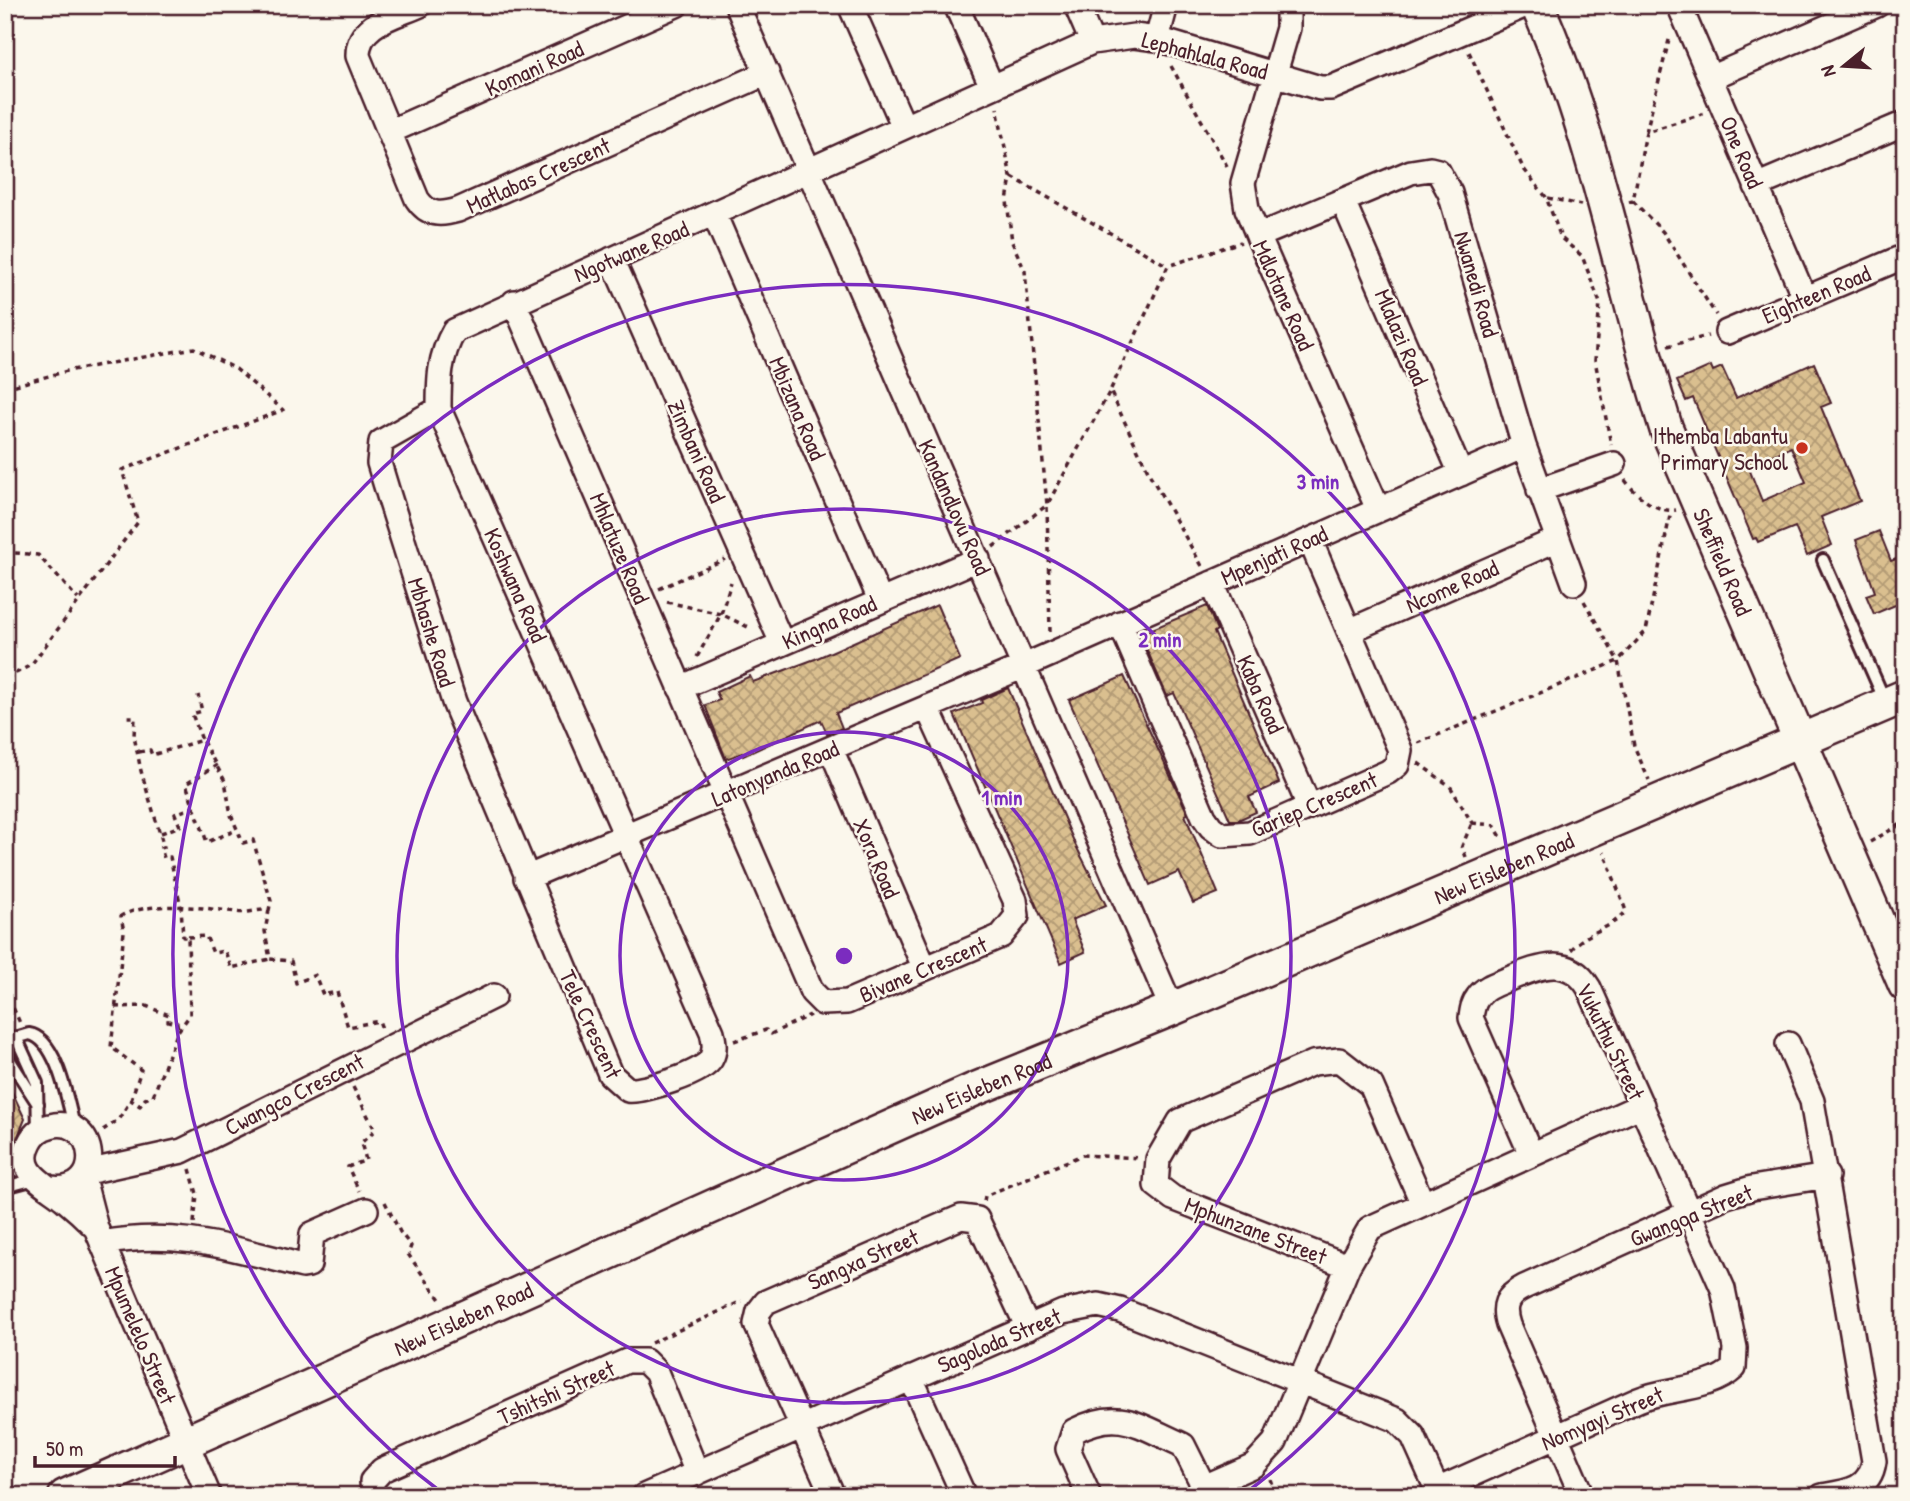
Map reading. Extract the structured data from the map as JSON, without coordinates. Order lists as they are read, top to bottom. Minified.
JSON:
{"streets":{"main road":["Sheffield Road","New Eisleben Road"],"street":["Lephahlala Road","Komani Road","One Road","Matlabas Crescent","Ngotwane Road","Nwanedi Road","Eighteen Road","Mdlotane Road","Mlalazi Road","Mbizana Road","Zimbani Road","Kandandlovu Road","Mhlatuze Road","Mpenjati Road","Koshwana Road","Ncome Road","Kingna Road","Mbhashe Road","Kaba Road","Latonyanda Road","Gariep Crescent","Xora Road","Bivane Crescent","Tele Crescent","Vukuthu Street","Cwangco Crescent","Gwangqa Street","Mphunzane Street","Sangxa Street","Mpumelelo Street","Sagoloda Street","Tshitshi Street","Nomyayi Street"]},"crossings":[["Lephahlala Road","Ngotwane Road"],["Lephahlala Road","Mdlotane Road"],["Lephahlala Road","Kandandlovu Road"],["Komani Road","Matlabas Crescent"],["One Road","Eighteen Road"],["Matlabas Crescent","Kandandlovu Road"],["Ngotwane Road","Mbizana Road"],["Ngotwane Road","Zimbani Road"],["Ngotwane Road","Kandandlovu Road"],["Ngotwane Road","Mhlatuze Road"],["Ngotwane Road","Koshwana Road"],["Nwanedi Road","Mdlotane Road"],["Nwanedi Road","Mlalazi Road"],["Nwanedi Road","Mpenjati Road"],["Nwanedi Road","Ncome Road"],["Mdlotane Road","Mpenjati Road"],["Mlalazi Road","Mpenjati Road"],["Mbizana Road","Kingna Road"],["Zimbani Road","Kingna Road"],["Kandandlovu Road","Mpenjati Road"],["Kandandlovu Road","Kingna Road"],["Kandandlovu Road","Latonyanda Road"],["Kandandlovu Road","New Eisleben Road"],["Mhlatuze Road","Kingna Road"],["Mhlatuze Road","Latonyanda Road"],["Mhlatuze Road","Bivane Crescent"],["Mpenjati Road","Kaba Road"],["Mpenjati Road","Latonyanda Road"],["Mpenjati Road","Gariep Crescent"],["Sheffield Road","New Eisleben Road"],["Koshwana Road","Mbhashe Road"],["Koshwana Road","Latonyanda Road"],["Ncome Road","Gariep Crescent"],["Mbhashe Road","Latonyanda Road"],["Mbhashe Road","Tele Crescent"],["Kaba Road","Gariep Crescent"],["Latonyanda Road","Xora Road"],["Latonyanda Road","Bivane Crescent"],["Latonyanda Road","Tele Crescent"],["Xora Road","Bivane Crescent"],["New Eisleben Road","Mpumelelo Street"],["Vukuthu Street","Gwangqa Street"],["Vukuthu Street","Nomyayi Street"],["Cwangco Crescent","Mpumelelo Street"],["Gwangqa Street","Nomyayi Street"],["Sagoloda Street","Tshitshi Street"],["Sagoloda Street","Nomyayi Street"]],"places":["Ithemba Labantu Primary School"],"scale_bar":"50 m","north":"left","rings":["3 min","2 min","1 min"]}
